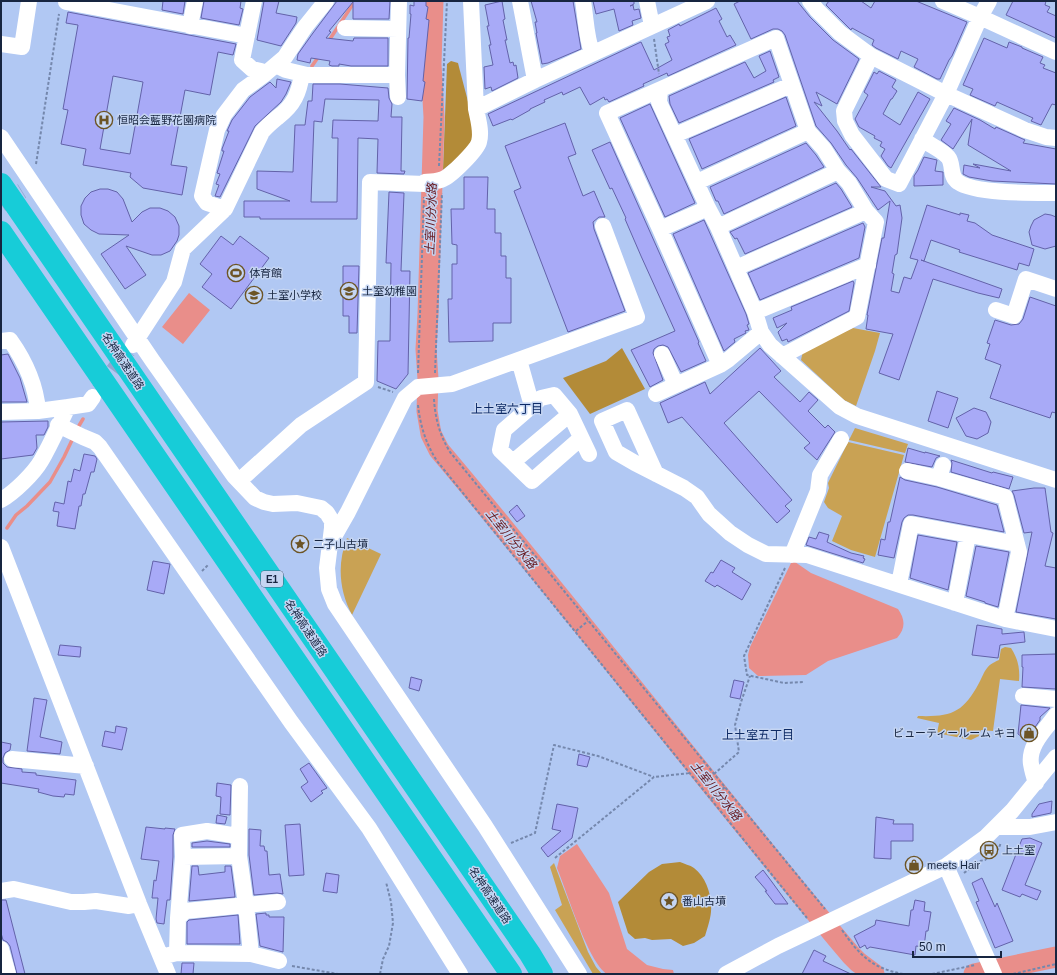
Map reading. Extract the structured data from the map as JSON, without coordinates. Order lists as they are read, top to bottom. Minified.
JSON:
{"streets":{"highway":["名神高速道路","E1"]},"districts":["上土室六丁目","上土室五丁目"],"water":["土室川分水路"],"places":{"hospital":["恒昭会藍野花園病院"],"sports":["体育館"],"school or university":["土室幼稚園","土室小学校"],"place":["二子山古墳","番山古墳"],"shop":["ビューティールーム キヨ","meets Hair"],"bus stop":["上土室"]},"scale_bar":"50 m"}
